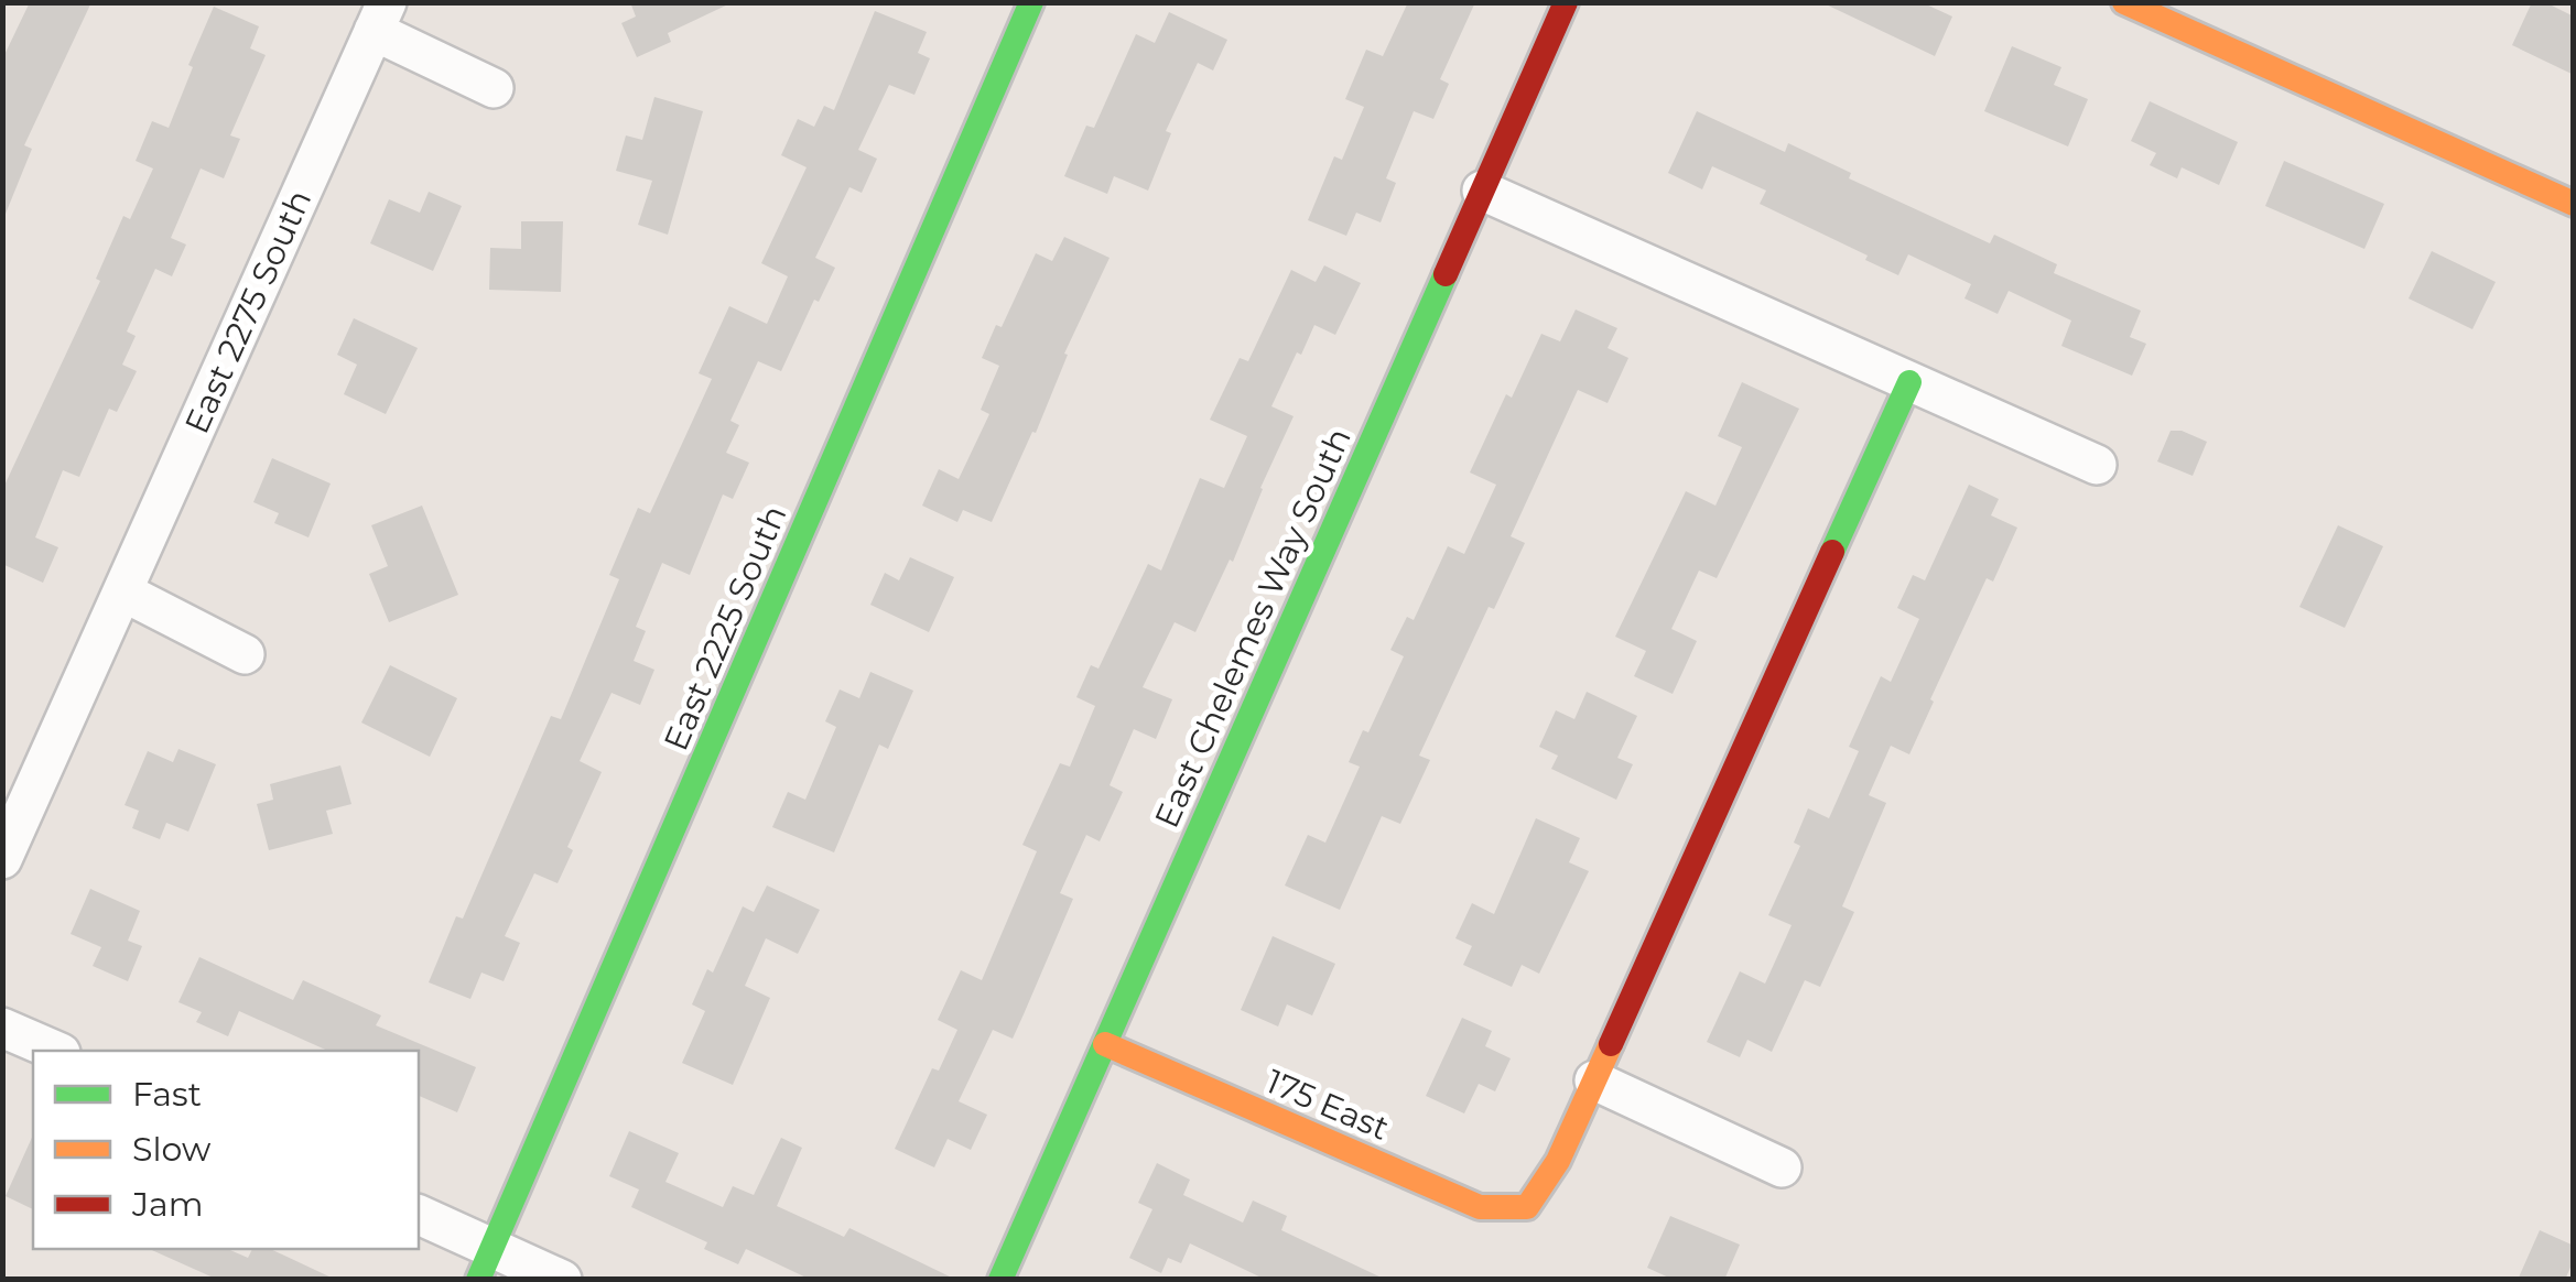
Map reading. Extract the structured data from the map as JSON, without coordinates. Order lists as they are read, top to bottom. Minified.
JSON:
{"streets":{"street":["East 2275 South","East 2225 South","East Chelemes Way South","175 East"]},"crossings":[["East Chelemes Way South","175 East"]],"legend":["Fast","Slow","Jam"]}
